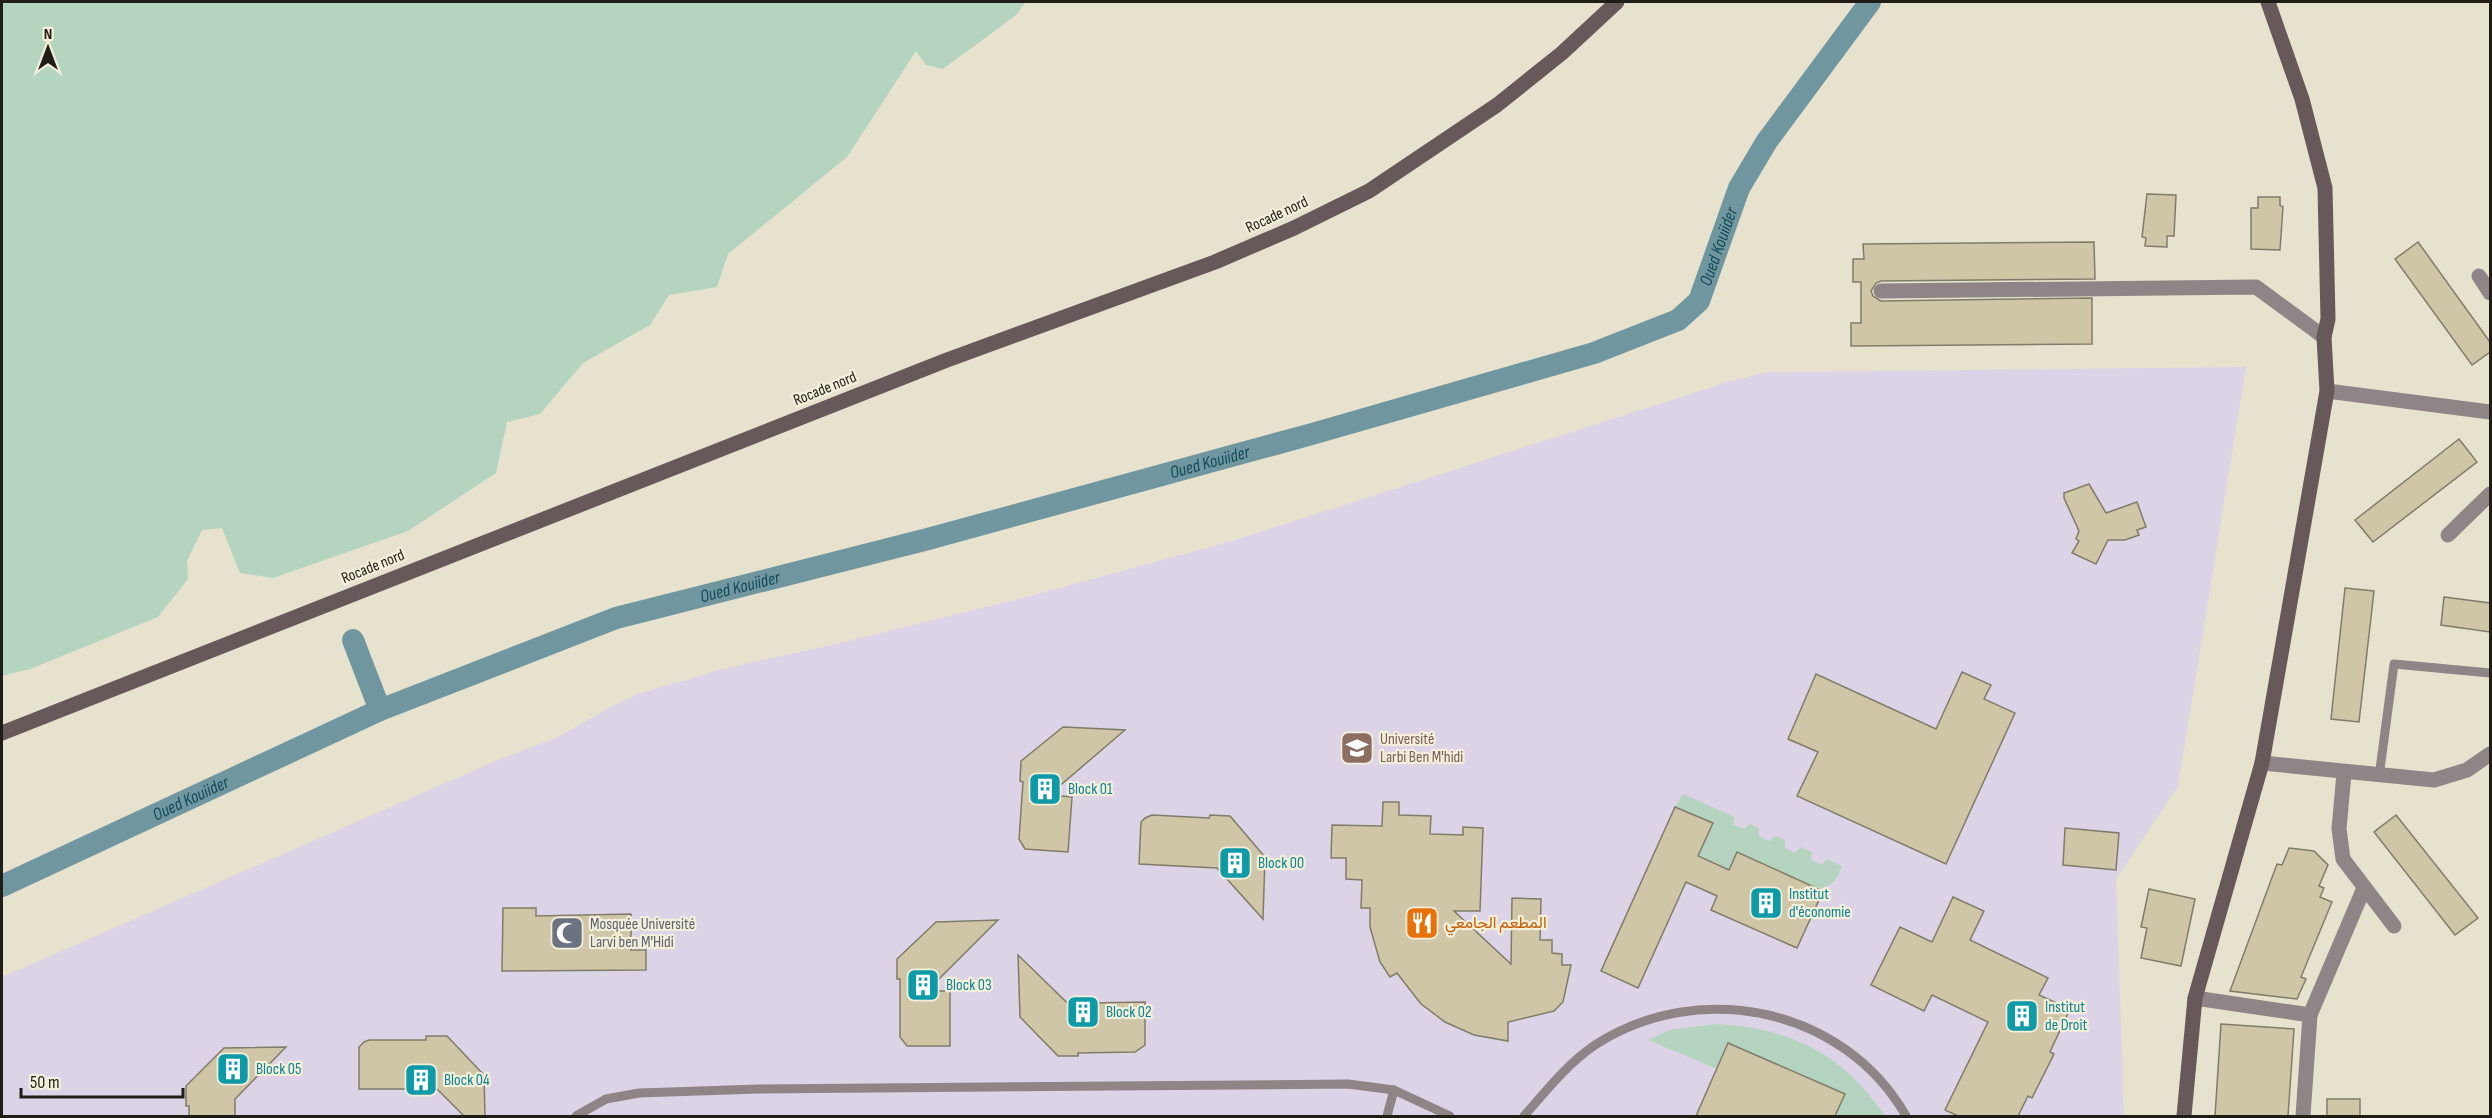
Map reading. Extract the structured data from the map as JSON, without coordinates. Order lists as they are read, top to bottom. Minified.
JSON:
{"streets":{"main road":["Rocade nord"]},"water":["Oued Kouiider"],"places":{"school or university":["Université Larbi Ben M'hidi"],"building":["Block 01","Block 00","Institut d'économie","Block 03","Block 02","Institut de Droit","Block 05","Block 04"],"restaurant":["المطعم الجامعي"],"mosque":["Mosquée Université Larvi ben M'Hidi"]},"scale_bar":"50 m","north":"top"}
